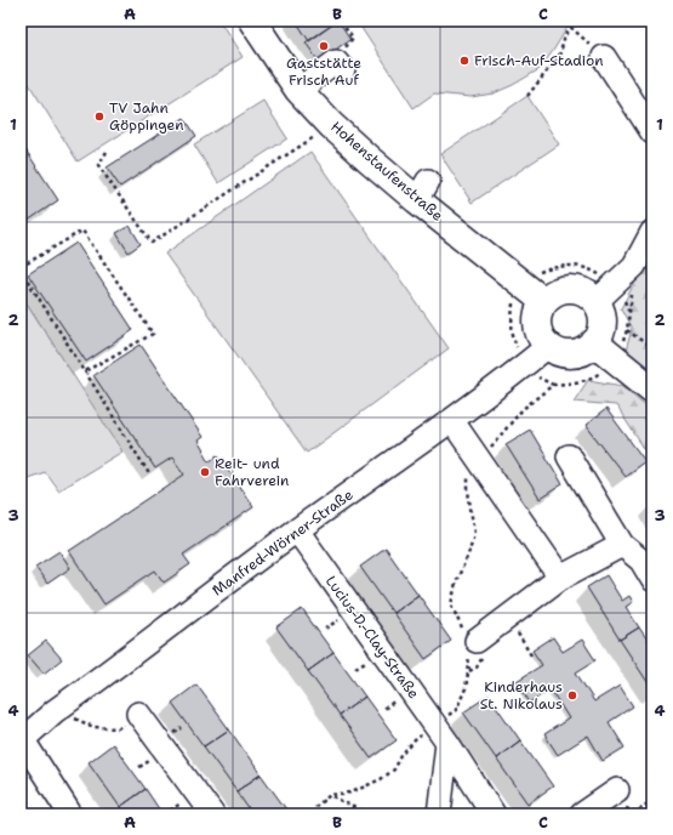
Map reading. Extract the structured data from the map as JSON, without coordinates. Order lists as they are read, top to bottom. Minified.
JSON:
{"streets":{"main road":["Hohenstaufenstraße"],"street":["Manfred-Wörner-Straße","Lucius-D.-Clay-Straße"]},"crossings":[["Hohenstaufenstraße","Manfred-Wörner-Straße"],["Manfred-Wörner-Straße","Lucius-D.-Clay-Straße"]],"places":["Gaststätte Frisch Auf","Frisch-Auf-Stadion","TV Jahn Göppingen","Reit- und Fahrverein","Kinderhaus St. Nikolaus"],"grid":{"columns":["A","B","C"],"rows":["1","2","3","4"]}}
